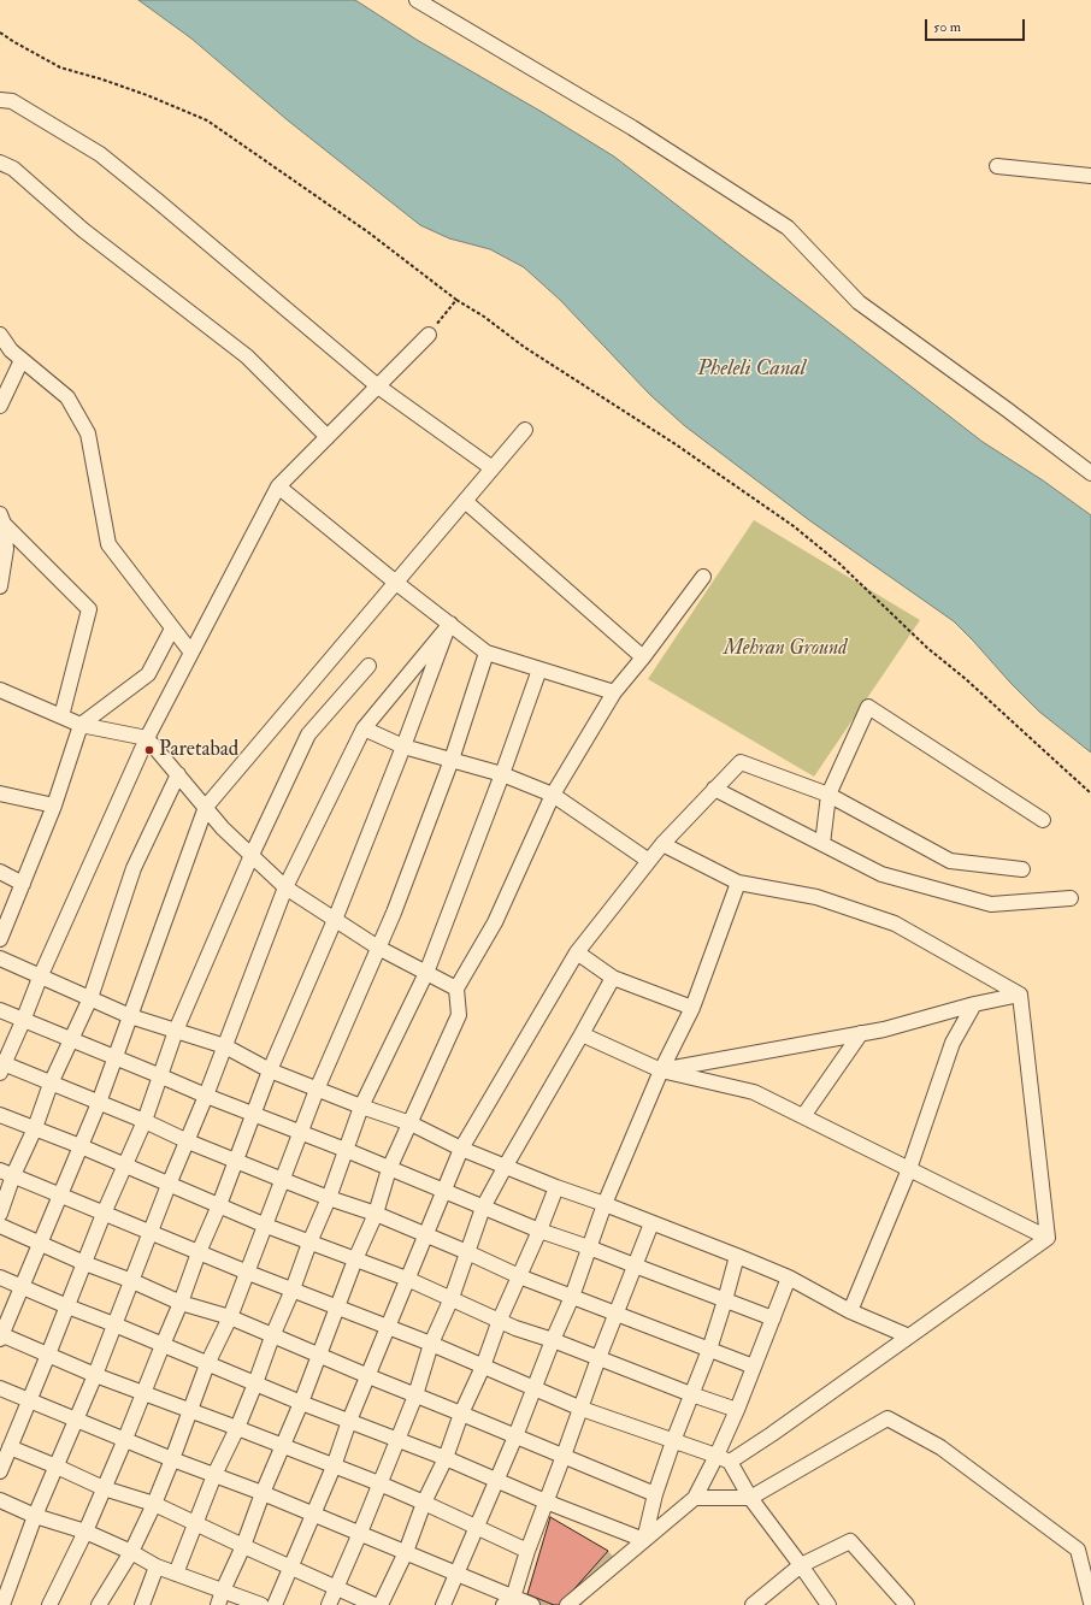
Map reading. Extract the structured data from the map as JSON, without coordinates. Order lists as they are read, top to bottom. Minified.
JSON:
{"water":["Pheleli Canal"],"parks":["Mehran Ground"],"places":["Paretabad"],"scale_bar":"50 m"}
